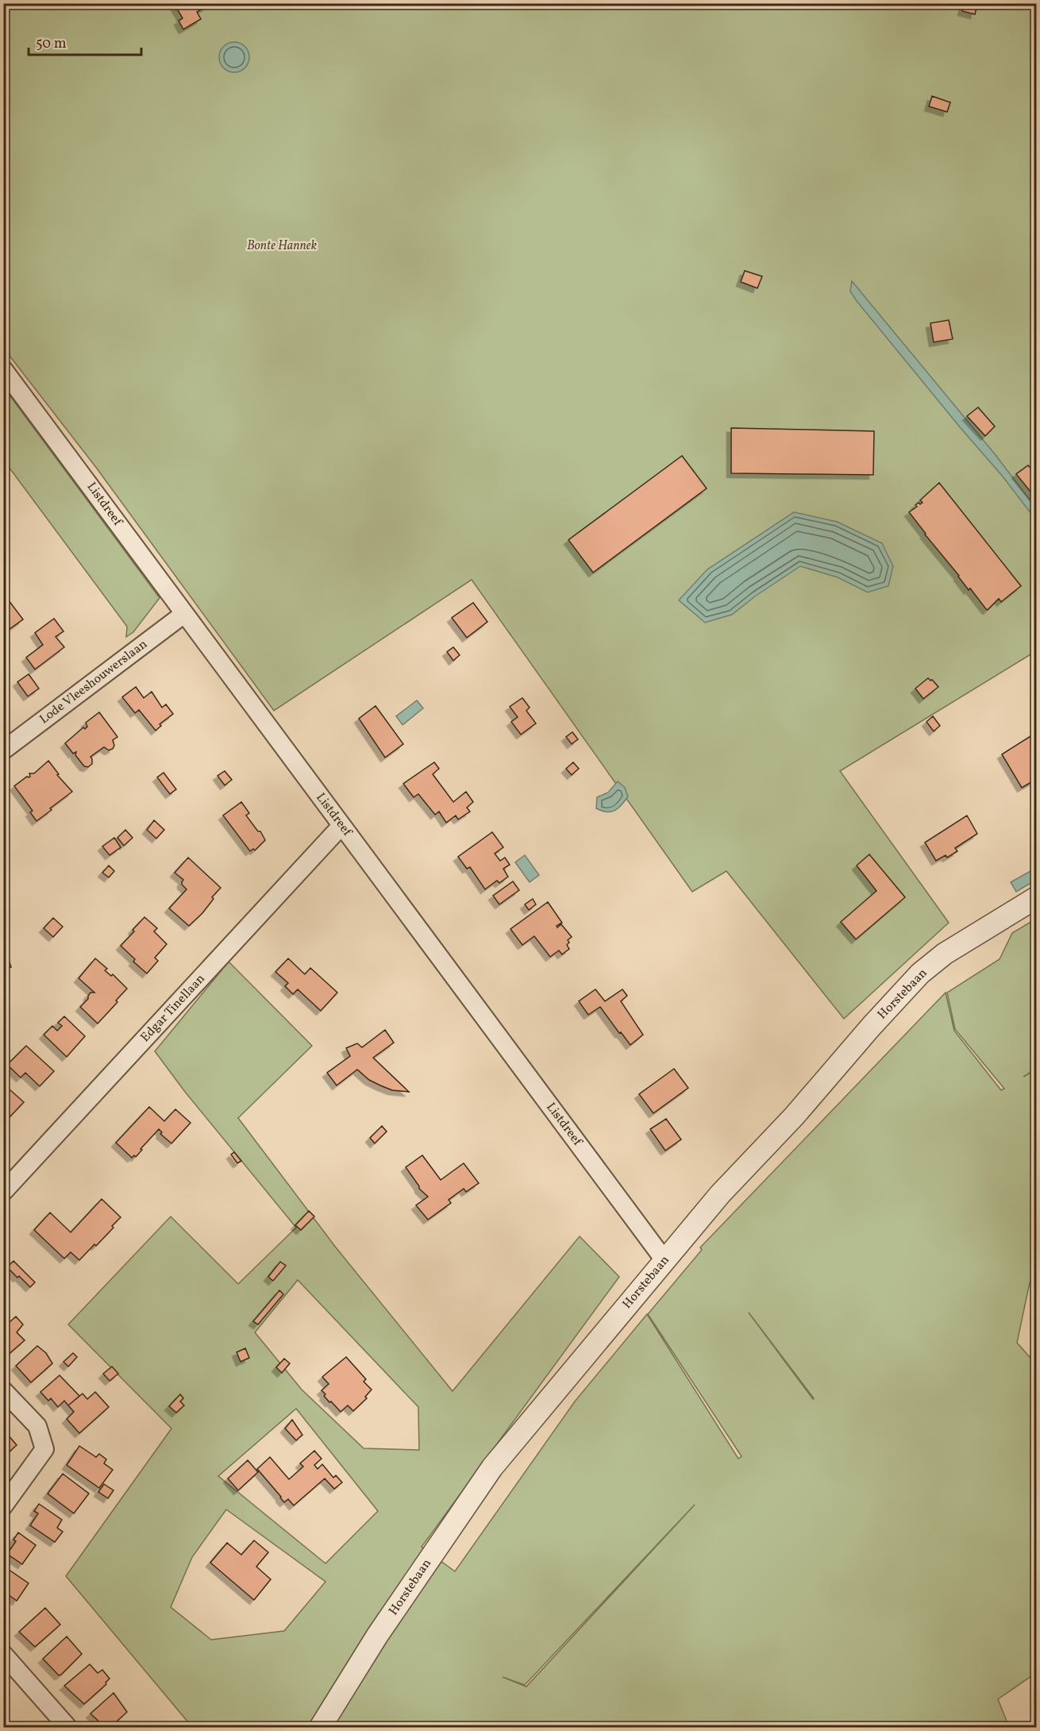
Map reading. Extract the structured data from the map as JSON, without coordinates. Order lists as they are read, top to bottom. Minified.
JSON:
{"streets":{"street":["Listdreef","Lode Vleeshouwerslaan","Horstebaan","Edgar Tinellaan"]},"crossings":[["Listdreef","Lode Vleeshouwerslaan"],["Listdreef","Horstebaan"],["Listdreef","Edgar Tinellaan"]],"parks":["Bonte Hannek"],"scale_bar":"50 m"}
